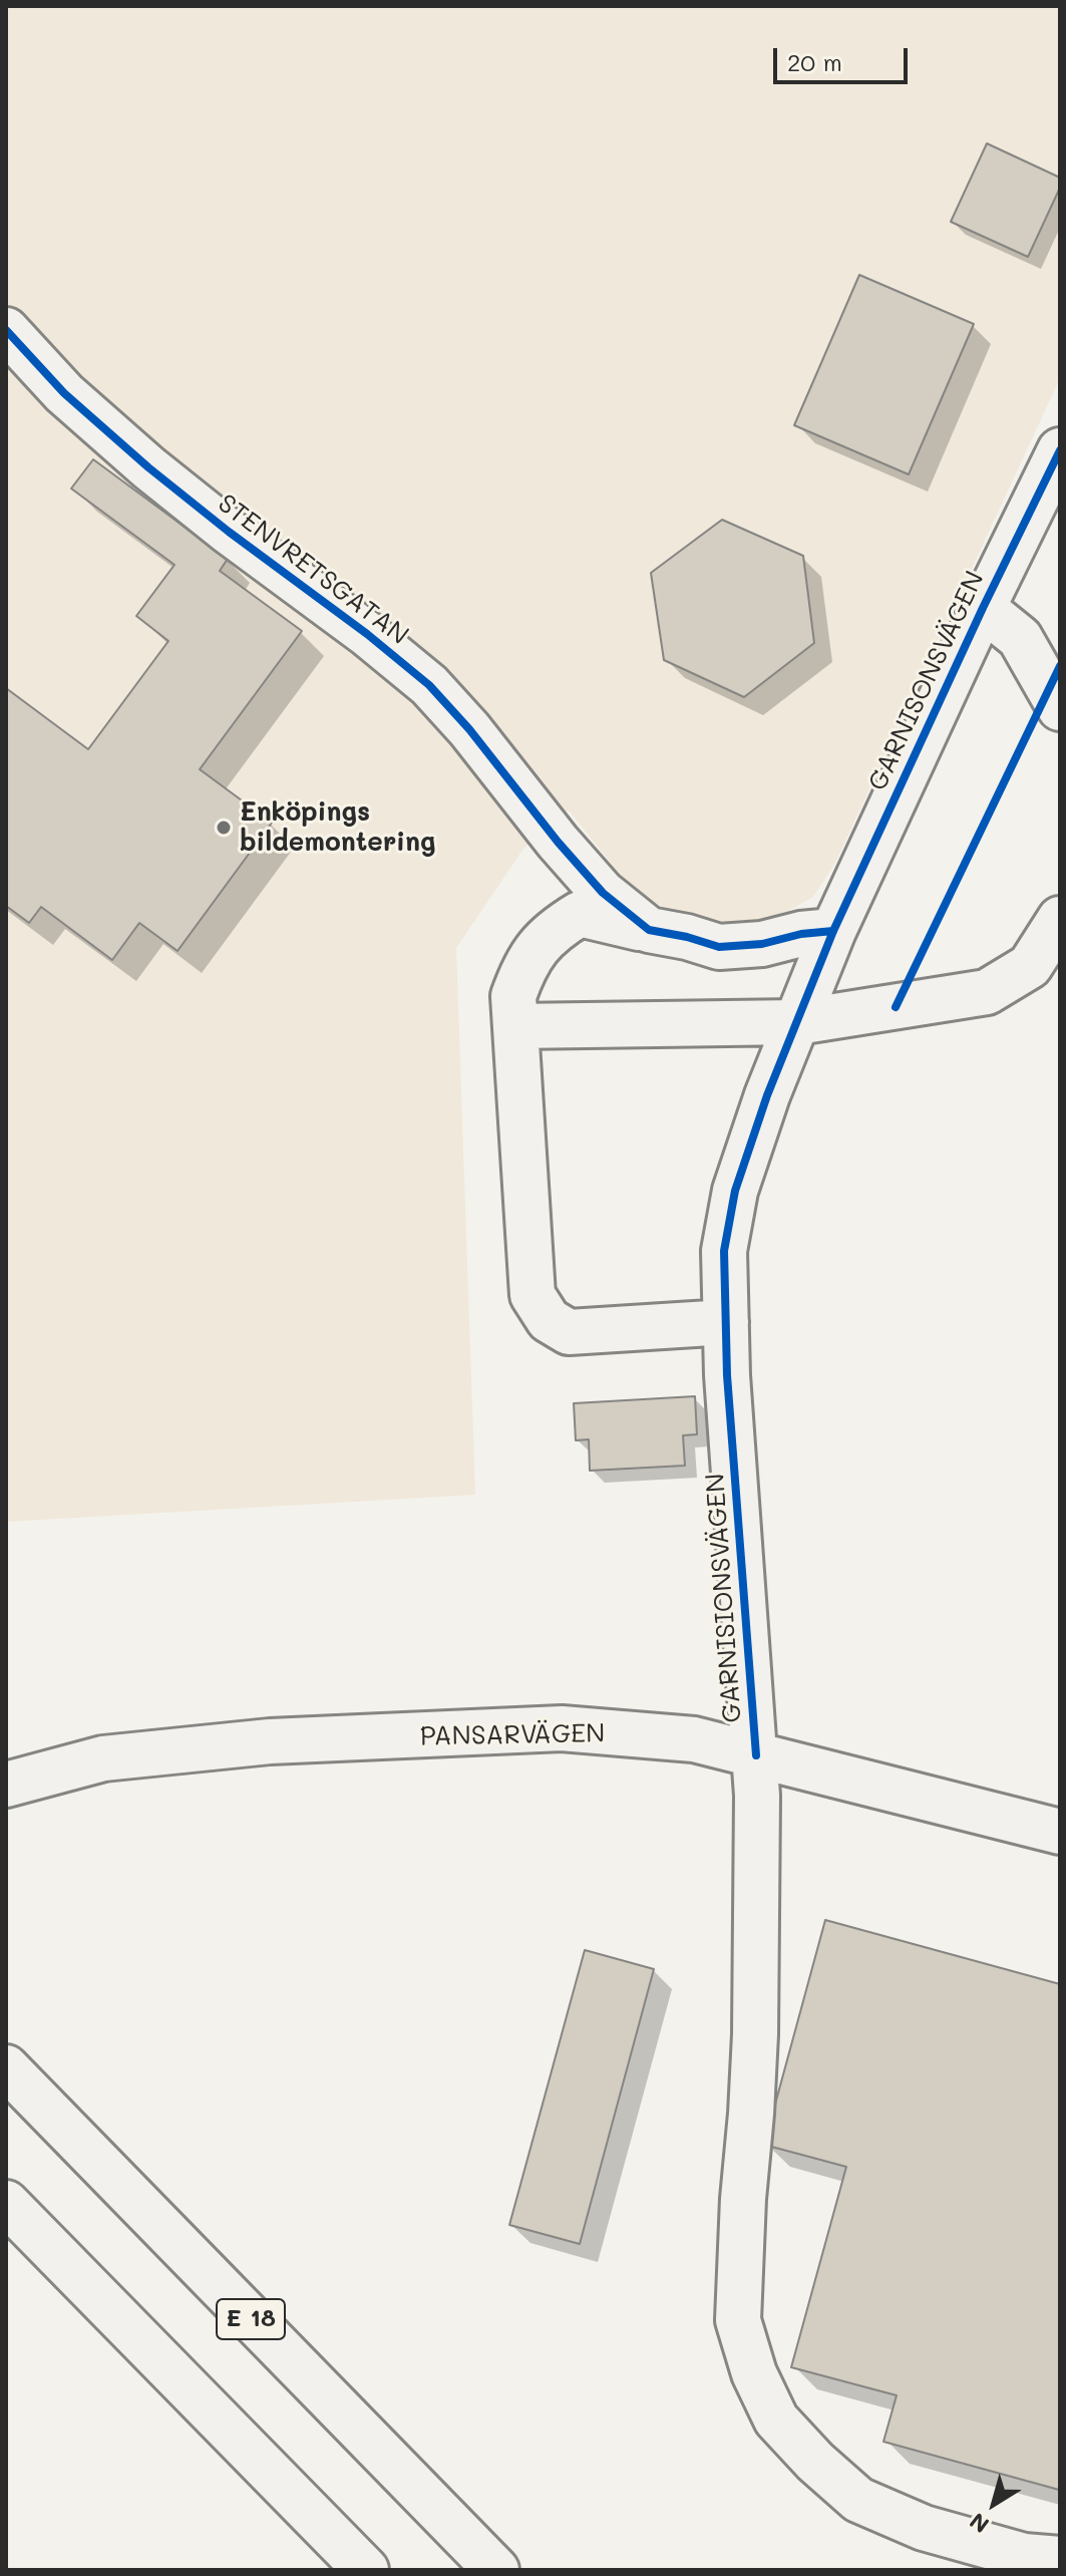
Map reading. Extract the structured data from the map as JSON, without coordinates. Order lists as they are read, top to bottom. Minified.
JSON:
{"streets":{"main road":["STENVRETSGATAN","GARNISONSVÄGEN","GARNISIONSVÄGEN","PANSARVÄGEN","E 18"]},"crossings":[["STENVRETSGATAN","GARNISONSVÄGEN"],["GARNISONSVÄGEN","GARNISIONSVÄGEN"],["GARNISIONSVÄGEN","PANSARVÄGEN"]],"places":["Enköpings bildemontering"],"scale_bar":"20 m","north":"bottom left"}
